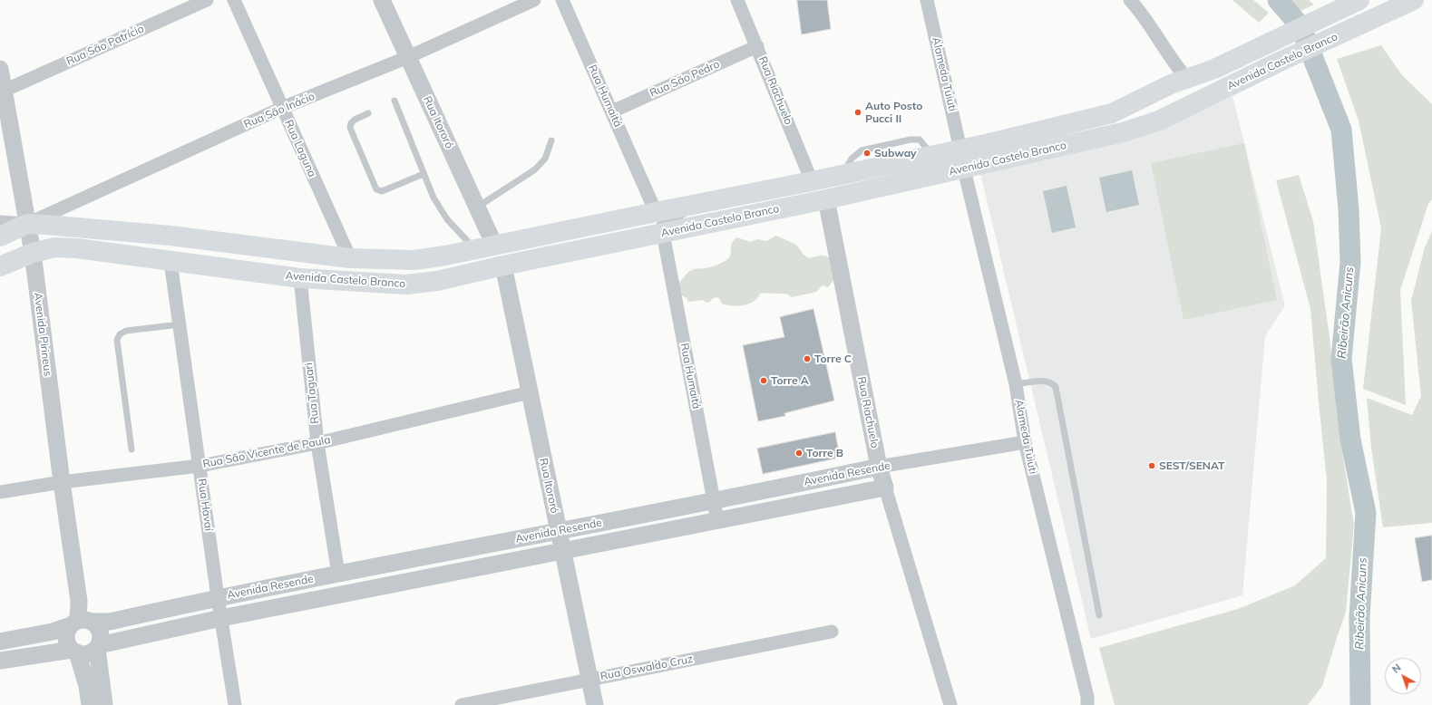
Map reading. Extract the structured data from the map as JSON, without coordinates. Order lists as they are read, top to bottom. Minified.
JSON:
{"streets":{"main road":["Avenida Castelo Branco"],"street":["Rua São Patrício","Alameda Tuiuti","Rua São Pedro","Rua Riachuelo","Rua Humaitá","Rua São Inácio","Rua Itororó","Rua Laguna","Avenida Pirineus","Rua Taguari","Rua São Vicente de Paula","Avenida Resende","Rua Havaí","Rua Oswaldo Cruz"]},"crossings":[["Rua São Patrício","Avenida Pirineus"],["Avenida Castelo Branco","Alameda Tuiuti"],["Avenida Castelo Branco","Rua Riachuelo"],["Avenida Castelo Branco","Rua Humaitá"],["Avenida Castelo Branco","Rua São Inácio"],["Avenida Castelo Branco","Rua Itororó"],["Avenida Castelo Branco","Rua Laguna"],["Avenida Castelo Branco","Avenida Pirineus"],["Avenida Castelo Branco","Rua Taguari"],["Avenida Castelo Branco","Rua Havaí"],["Alameda Tuiuti","Avenida Resende"],["Rua São Pedro","Rua Riachuelo"],["Rua São Pedro","Rua Humaitá"],["Rua Riachuelo","Avenida Resende"],["Rua Humaitá","Avenida Resende"],["Rua São Inácio","Rua Itororó"],["Rua São Inácio","Rua Laguna"],["Rua São Inácio","Avenida Pirineus"],["Rua Itororó","Rua São Vicente de Paula"],["Rua Itororó","Avenida Resende"],["Rua Itororó","Rua Oswaldo Cruz"],["Avenida Pirineus","Rua São Vicente de Paula"],["Avenida Pirineus","Avenida Resende"],["Rua Taguari","Rua São Vicente de Paula"],["Rua Taguari","Avenida Resende"],["Rua São Vicente de Paula","Rua Havaí"],["Avenida Resende","Rua Havaí"]],"water":["Ribeirão Anicuns"],"places":["Auto Posto Pucci II","Subway","Torre C","Torre A","Torre B","SEST/SENAT"],"north":"top left"}
